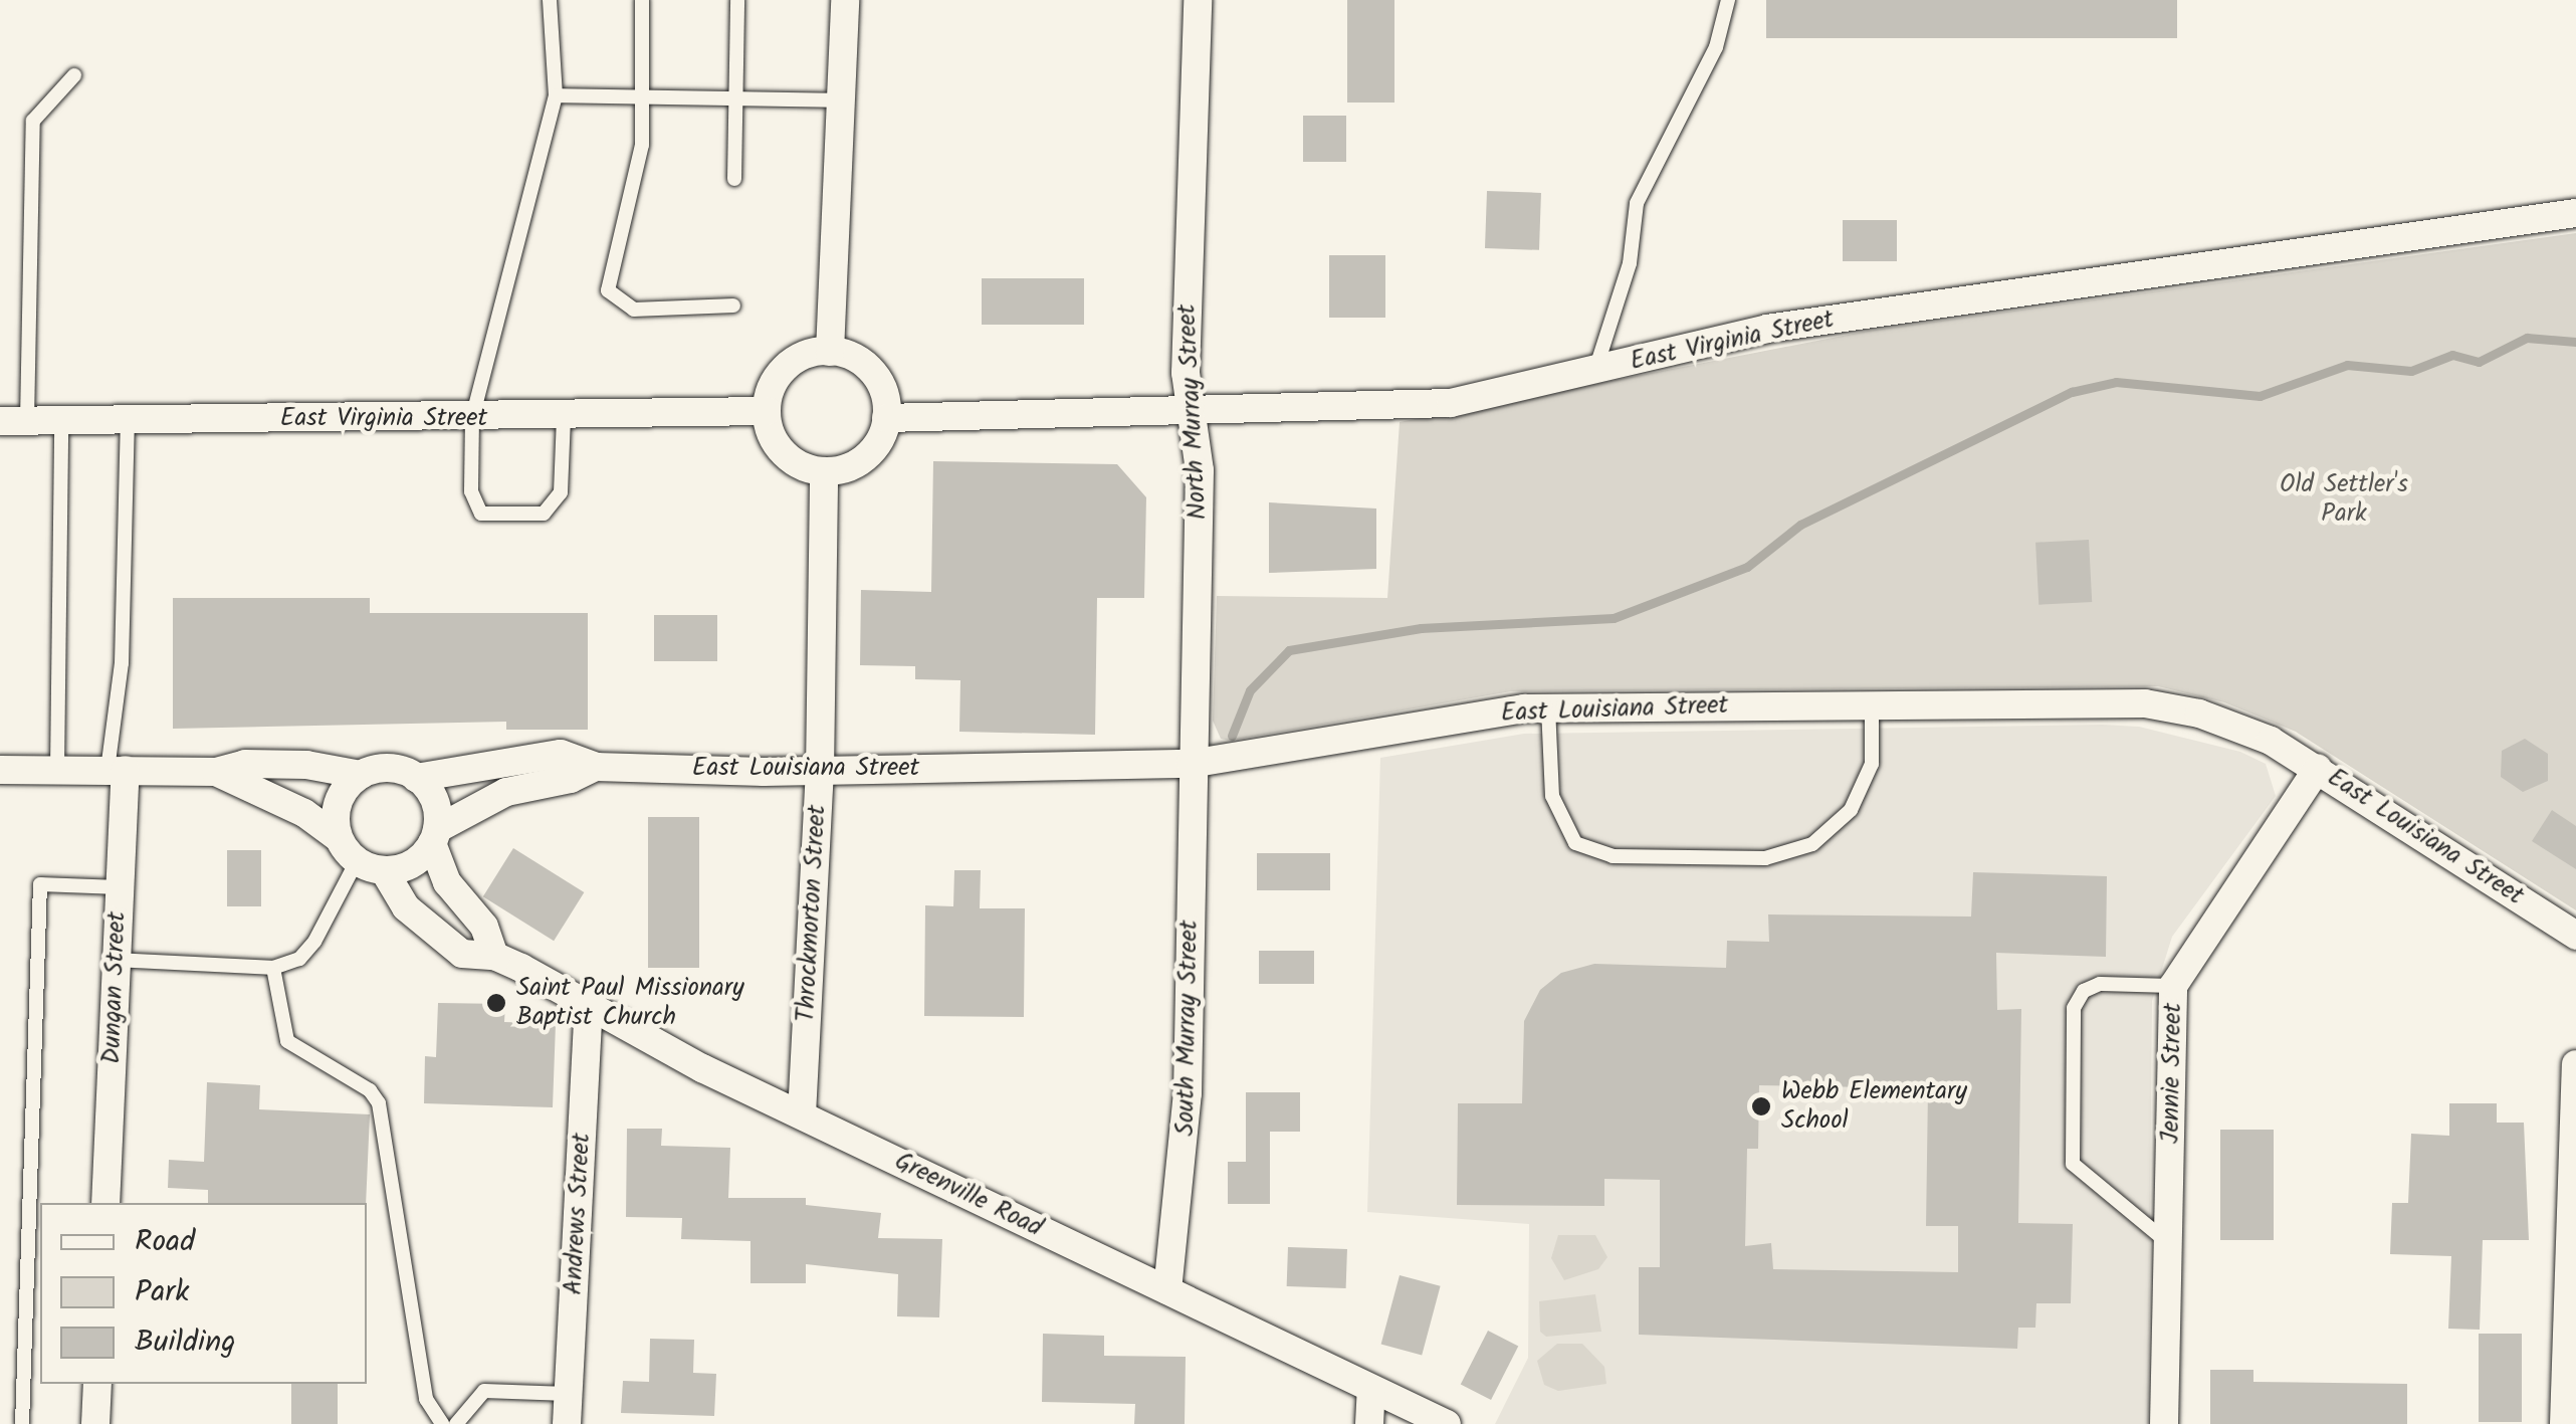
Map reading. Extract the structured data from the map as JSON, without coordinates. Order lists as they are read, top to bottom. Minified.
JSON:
{"streets":{"street":["East Virginia Street","North Murray Street","East Louisiana Street","Throckmorton Street","Dungan Street","South Murray Street","Jennie Street","Greenville Road","Andrews Street"]},"crossings":[["East Virginia Street","North Murray Street"],["East Virginia Street","Throckmorton Street"],["North Murray Street","East Louisiana Street"],["North Murray Street","South Murray Street"],["East Louisiana Street","Throckmorton Street"],["East Louisiana Street","South Murray Street"],["East Louisiana Street","Jennie Street"],["East Louisiana Street","Greenville Road"],["Throckmorton Street","Greenville Road"],["South Murray Street","Greenville Road"],["Greenville Road","Andrews Street"]],"parks":["Old Settler's Park"],"places":["Saint Paul Missionary Baptist Church","Webb Elementary School"],"legend":["Road","Park","Building"]}
